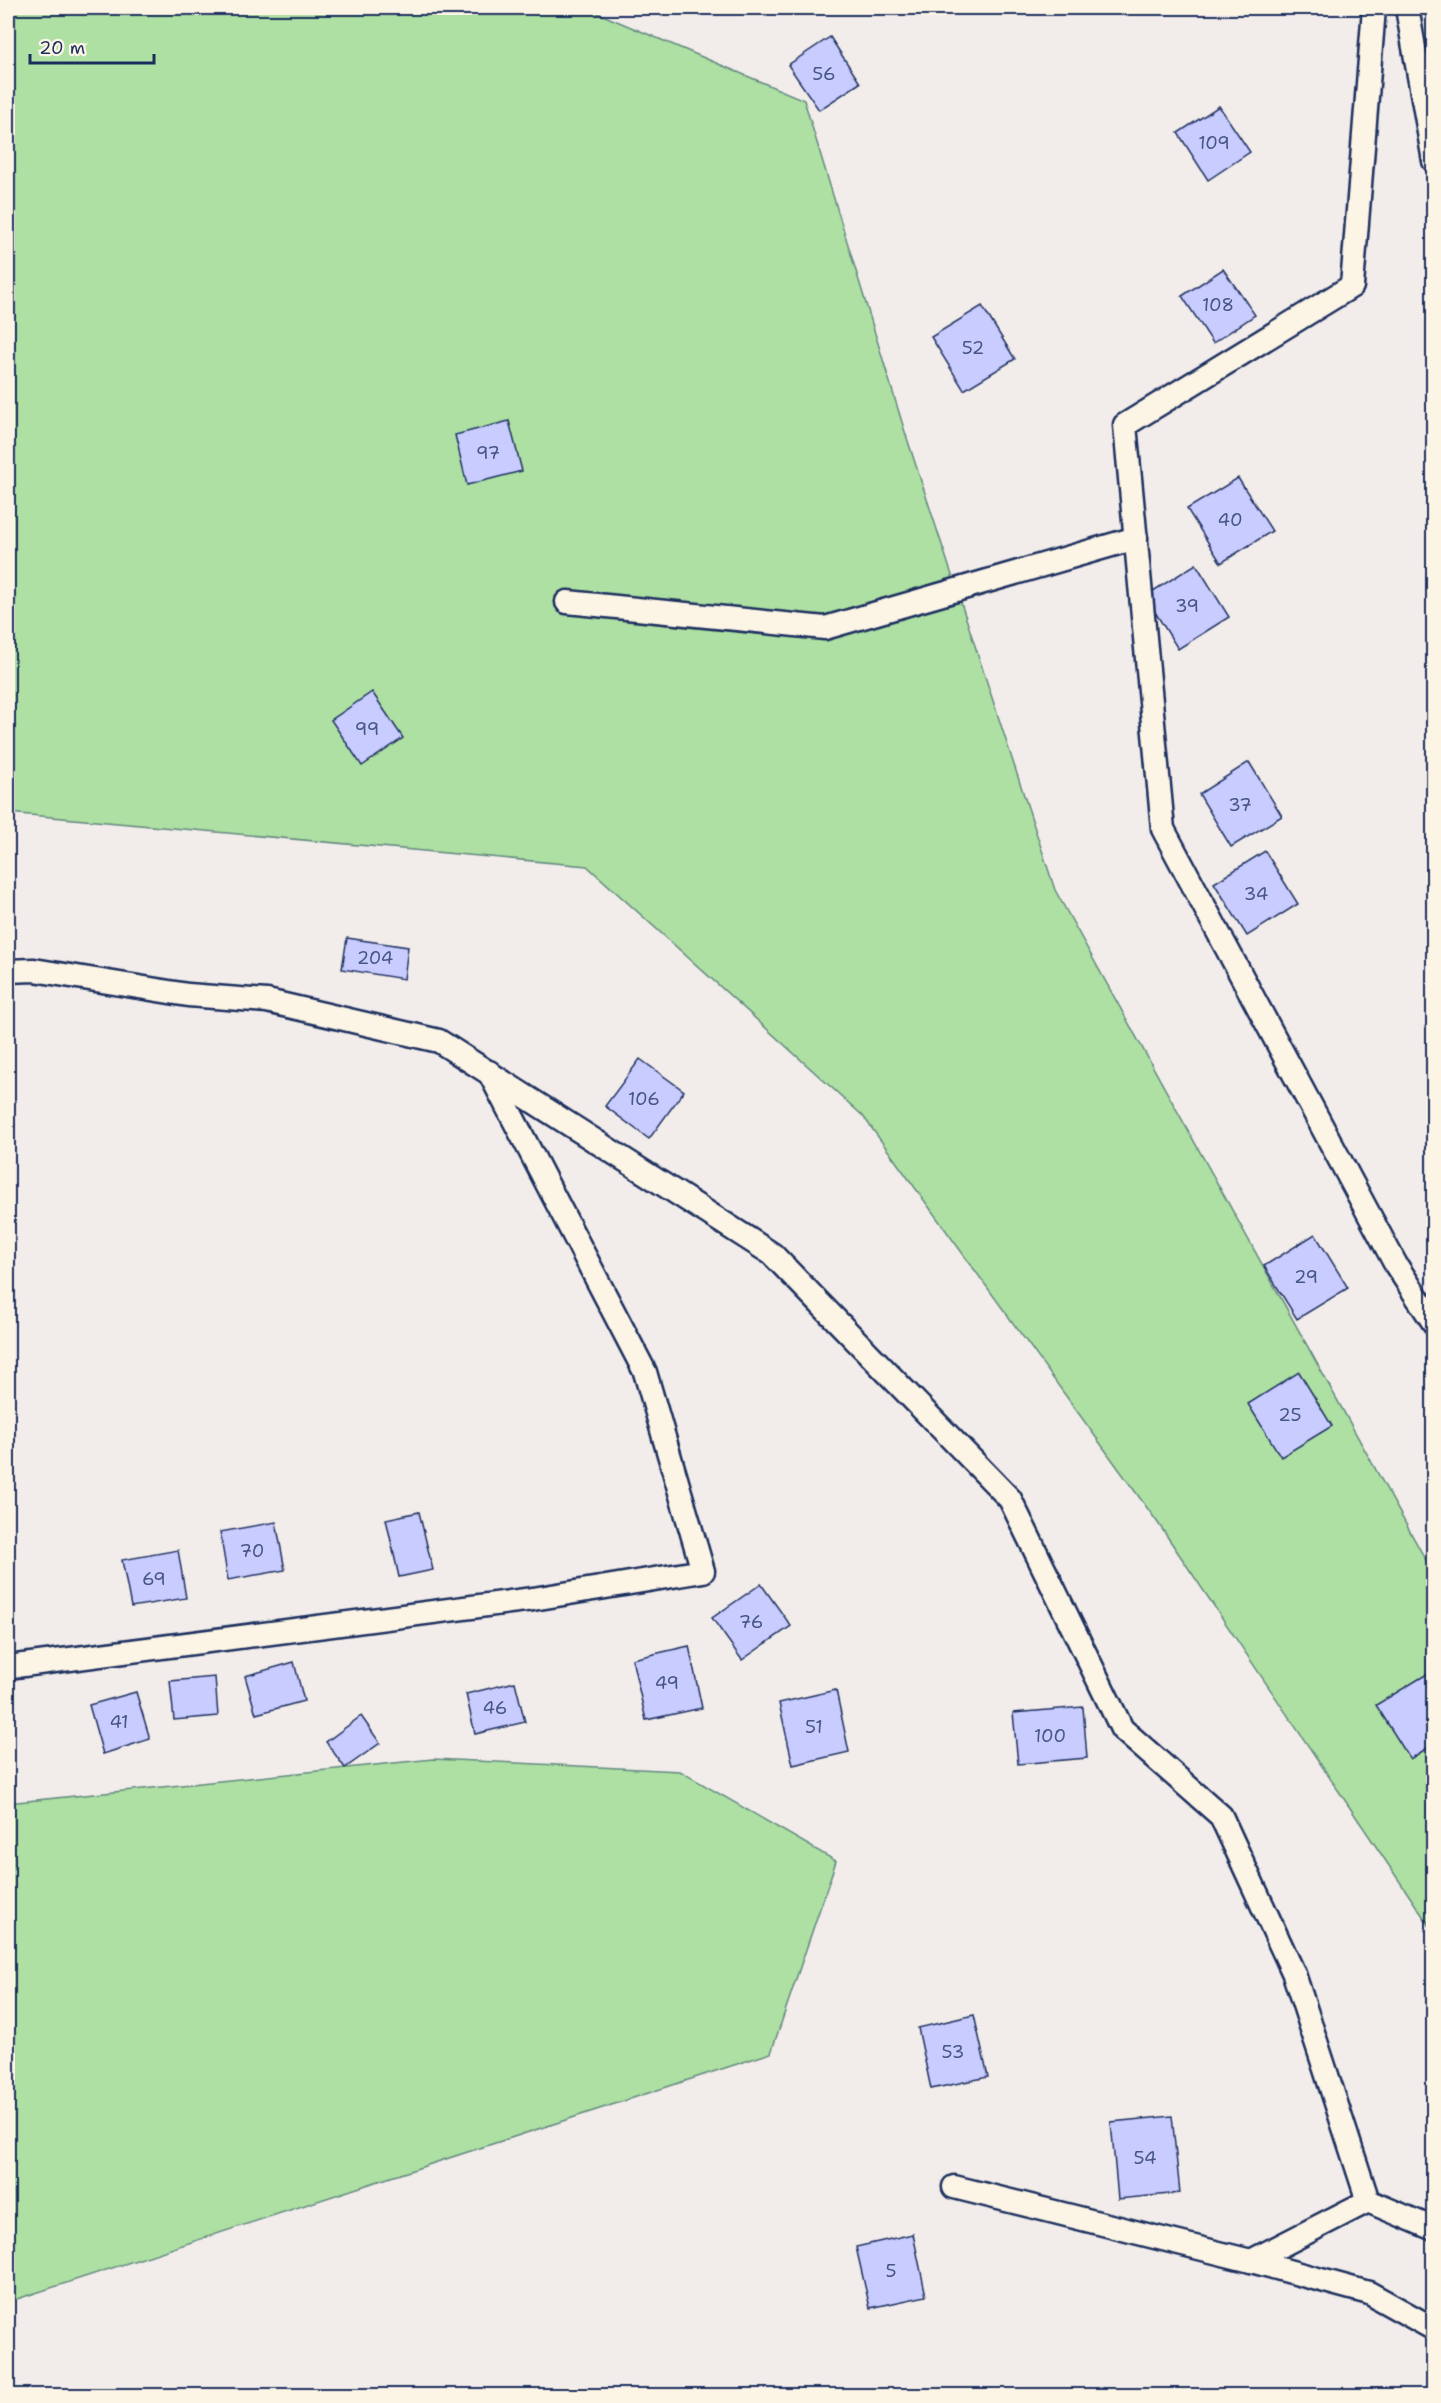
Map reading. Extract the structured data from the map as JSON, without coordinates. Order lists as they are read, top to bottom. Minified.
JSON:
{"house_numbers":["56","109","108","52","97","40","39","99","37","34","204","106","29","25","70","69","76","49","46","41","51","100","53","54","5"],"scale_bar":"20 m"}
